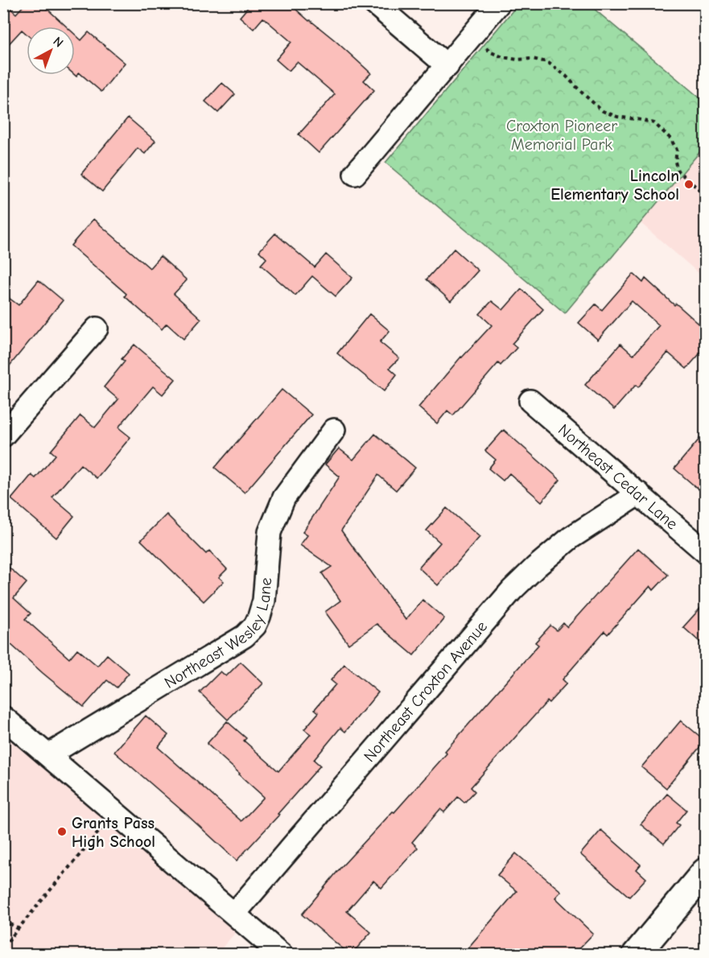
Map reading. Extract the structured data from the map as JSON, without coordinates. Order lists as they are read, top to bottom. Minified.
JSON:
{"streets":{"street":["Northeast Cedar Lane","Northeast Wesley Lane","Northeast Croxton Avenue"]},"crossings":[["Northeast Cedar Lane","Northeast Croxton Avenue"]],"parks":["Croxton Pioneer Memorial Park"],"places":["Lincoln Elementary School","Grants Pass High School"],"north":"top right"}
